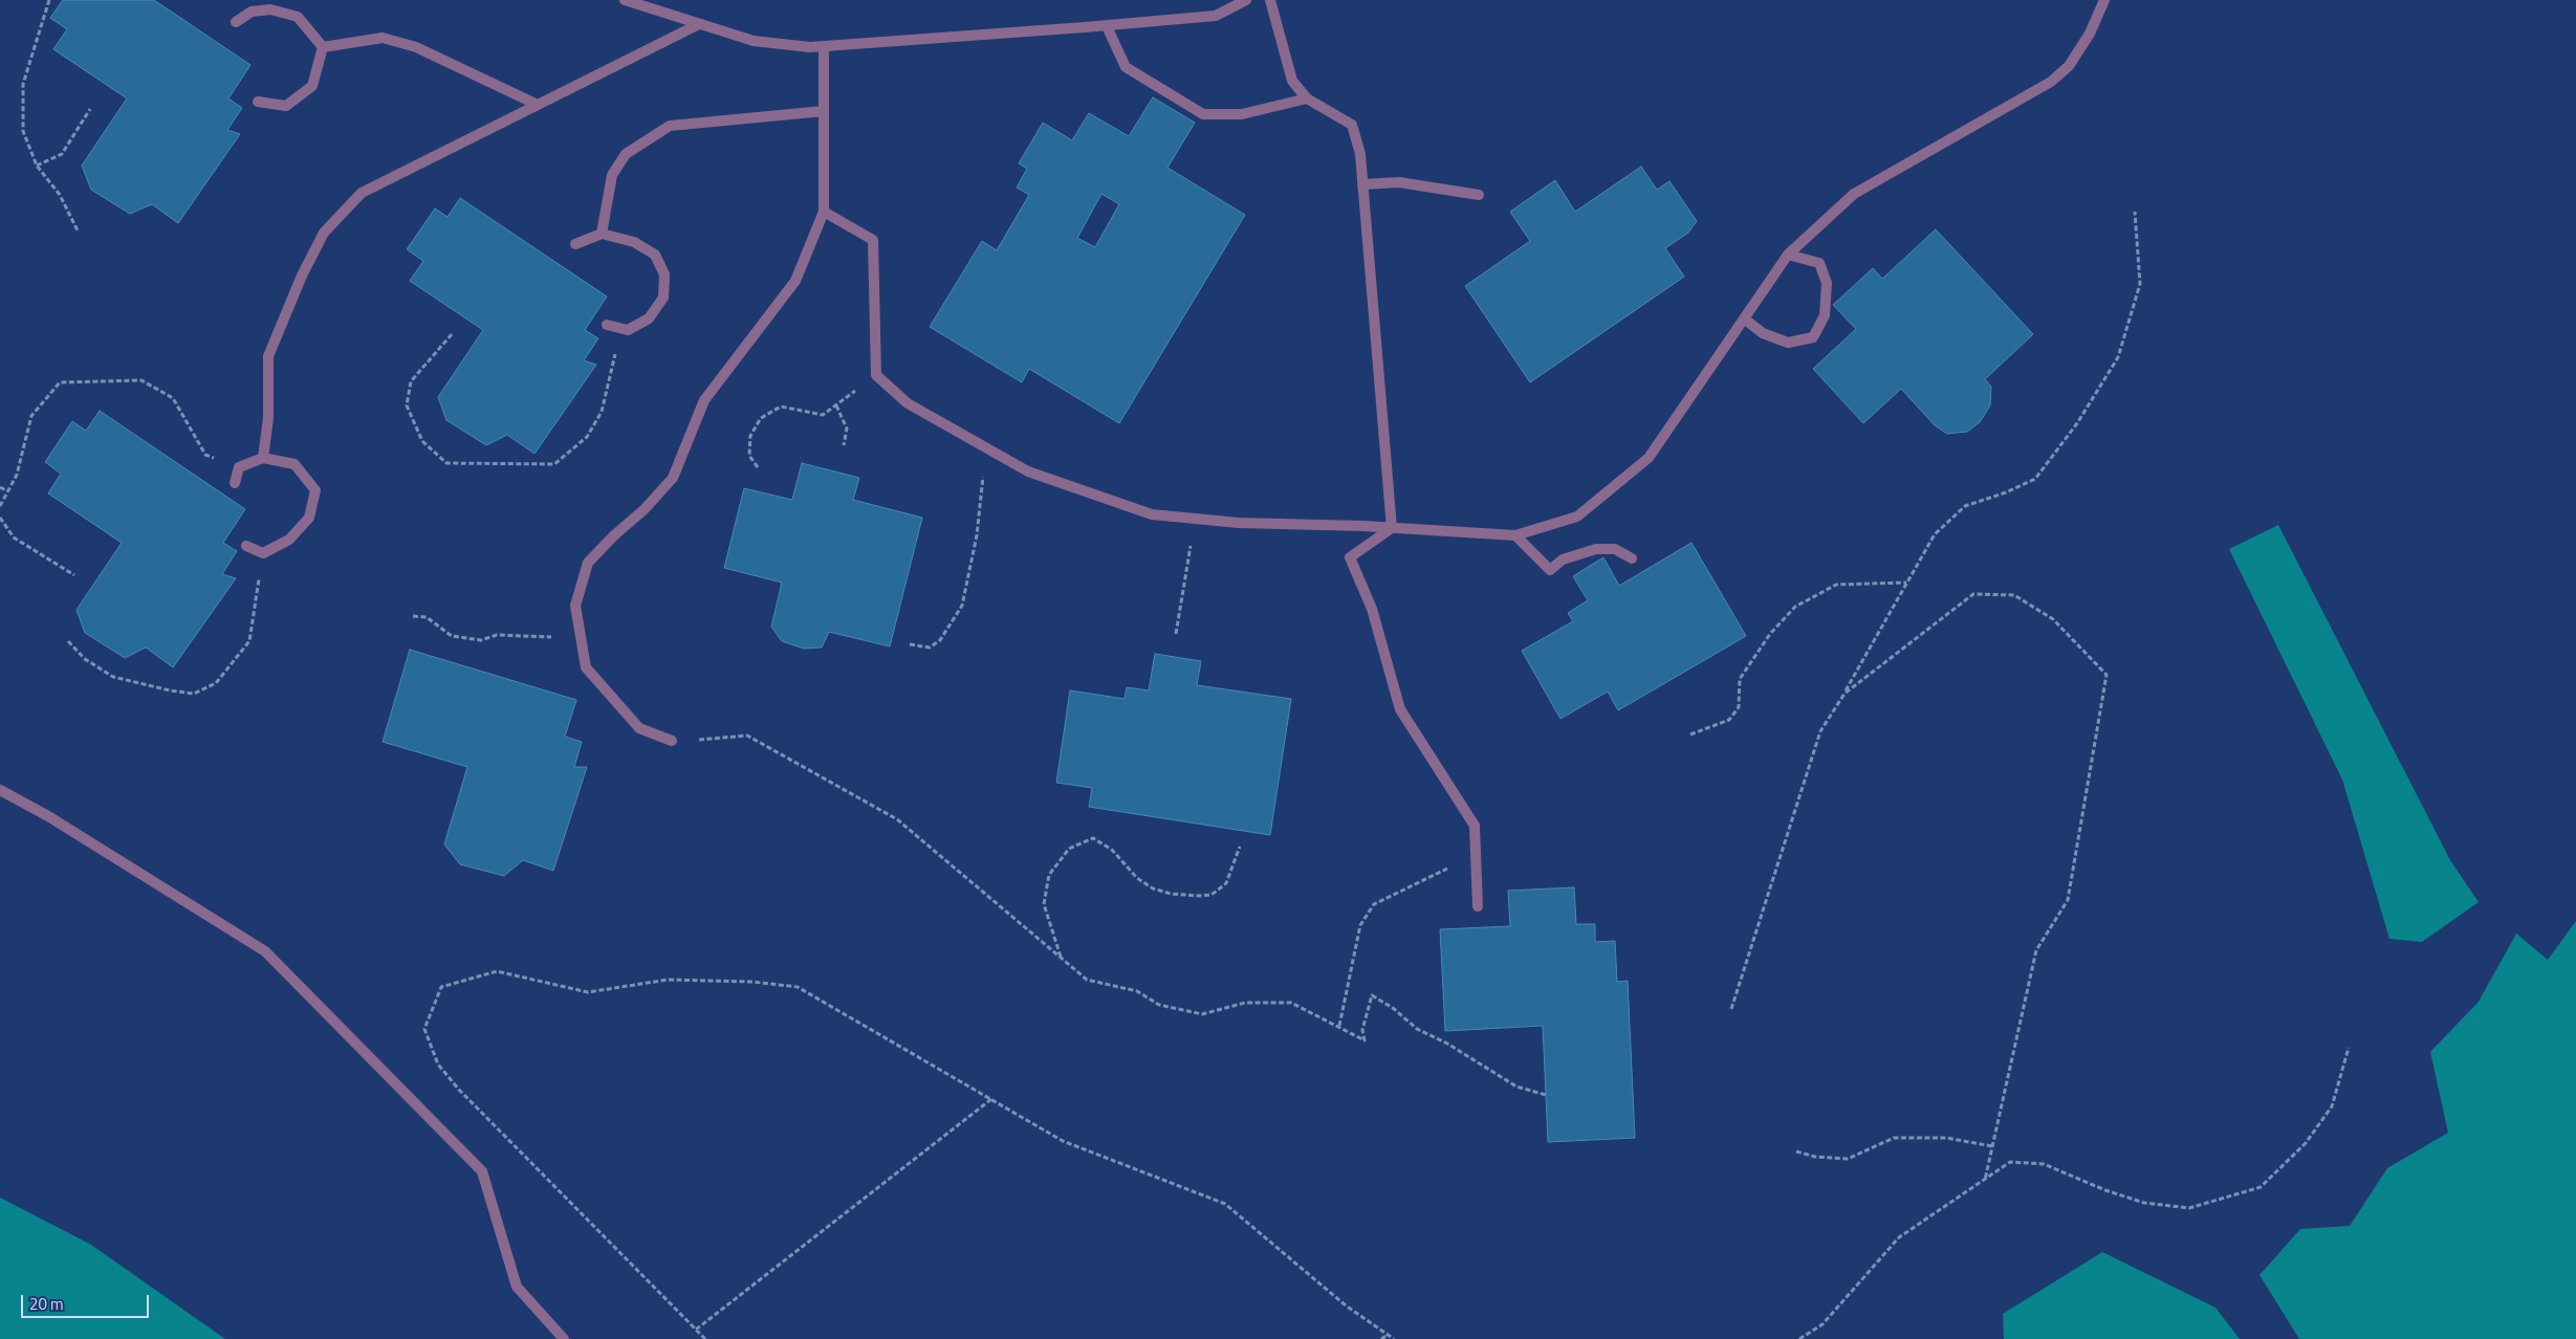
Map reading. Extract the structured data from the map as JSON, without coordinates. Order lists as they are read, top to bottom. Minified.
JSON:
{"scale_bar":"20 m"}
